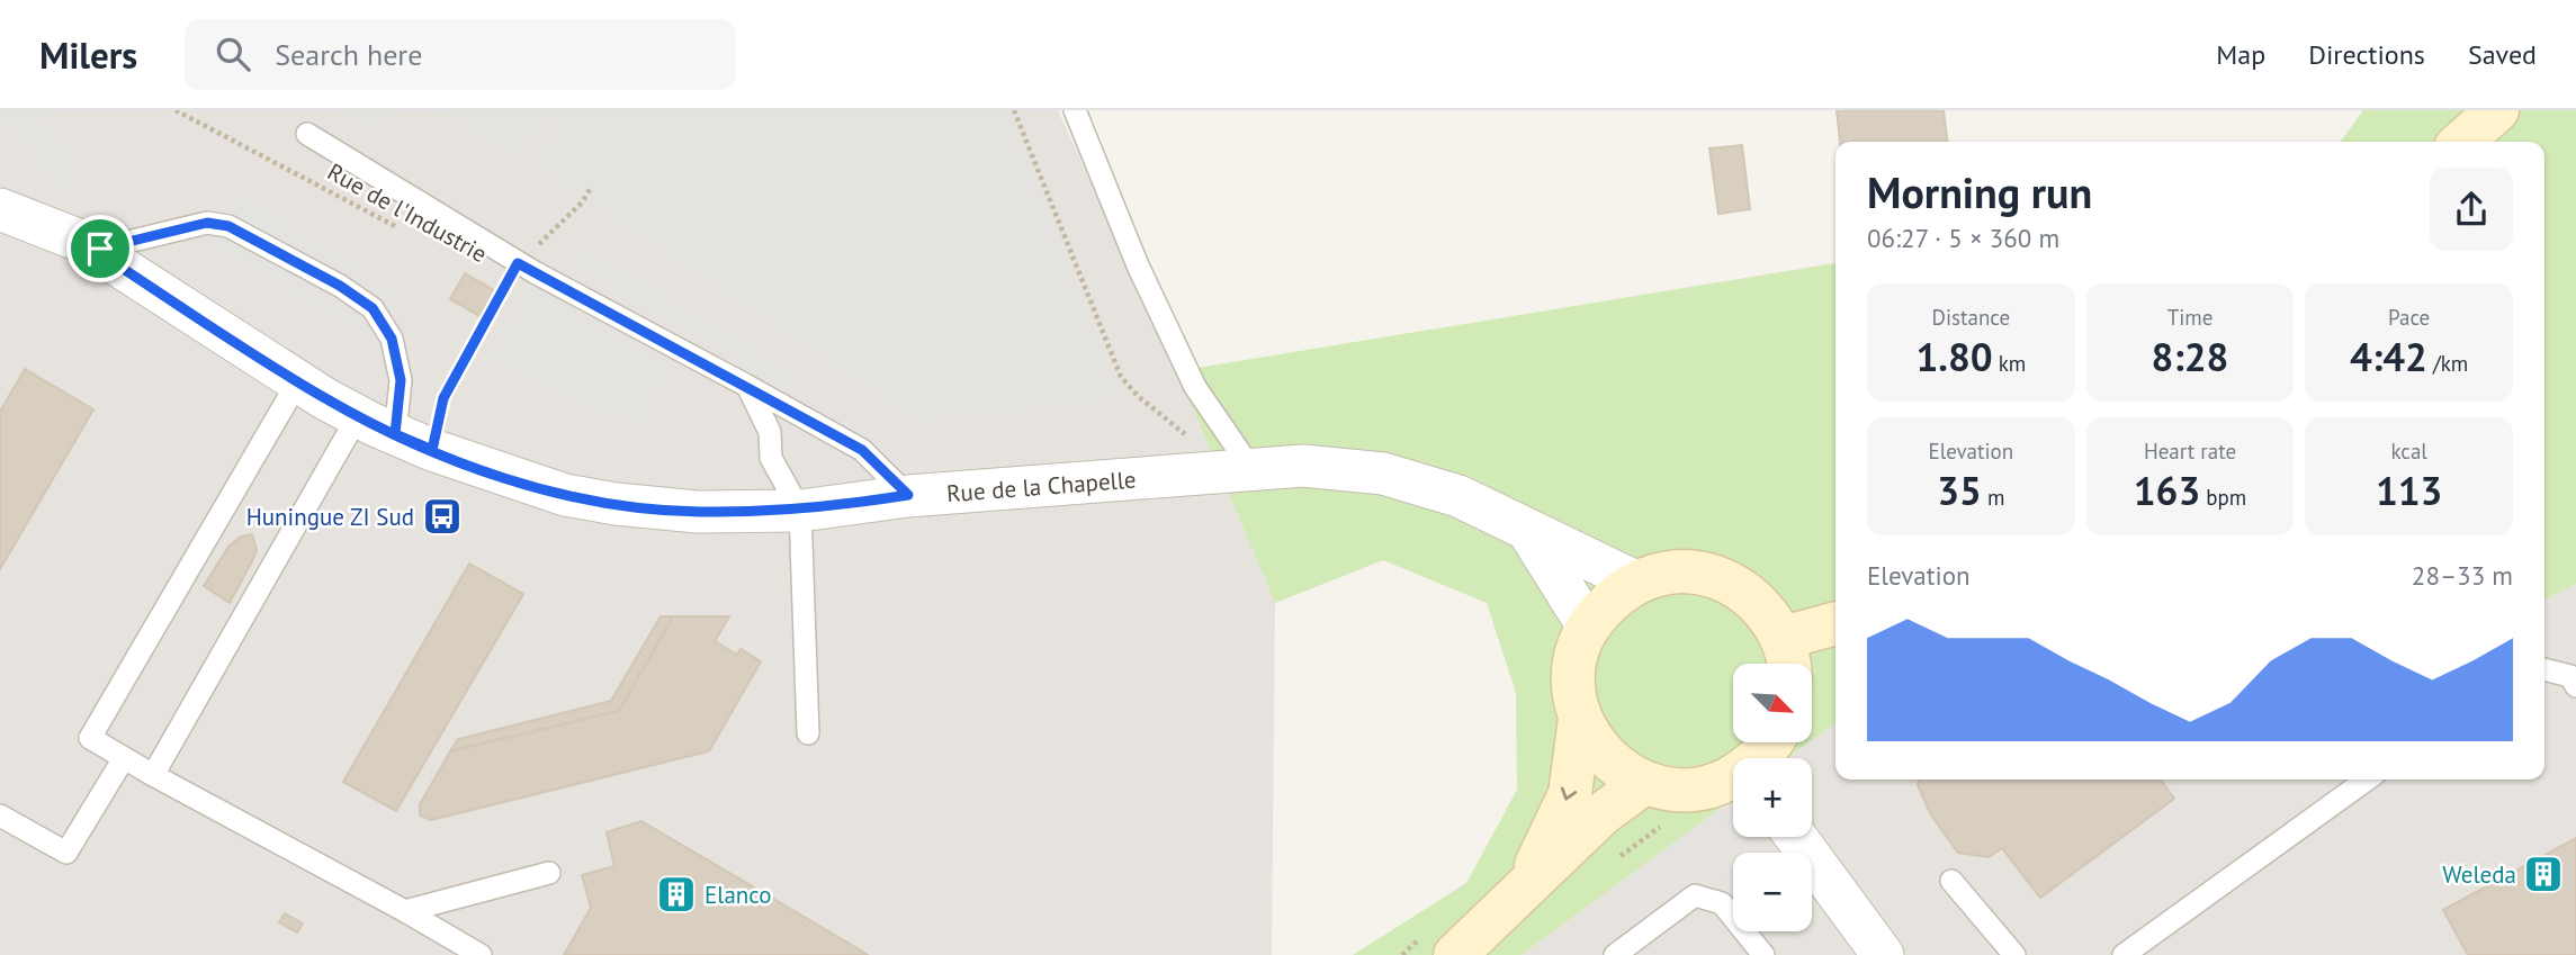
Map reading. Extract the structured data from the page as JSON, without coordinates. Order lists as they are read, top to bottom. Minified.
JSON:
{"streets":{"street":["Rue de la Chapelle"],"path":["Rue de l'Industrie"]},"crossings":[["Rue de l'Industrie","Rue de la Chapelle"]],"places":{"bus stop":["Huningue ZI Sud"],"building":["Weleda","Elanco"]},"north":"bottom right","page":{"header":"Milers","search":"Search here","nav":["Map","Directions","Saved"],"heading":["Morning run","06:27 · 5 × 360 m"],"stats":[["Distance","1.80 km"],["Time","8:28"],["Pace","4:42 /km"],["Elevation","35 m"],["Heart rate","163 bpm"],["kcal","113"]],"chart":["Elevation","28–33 m"],"map_buttons":["+","−"]}}
